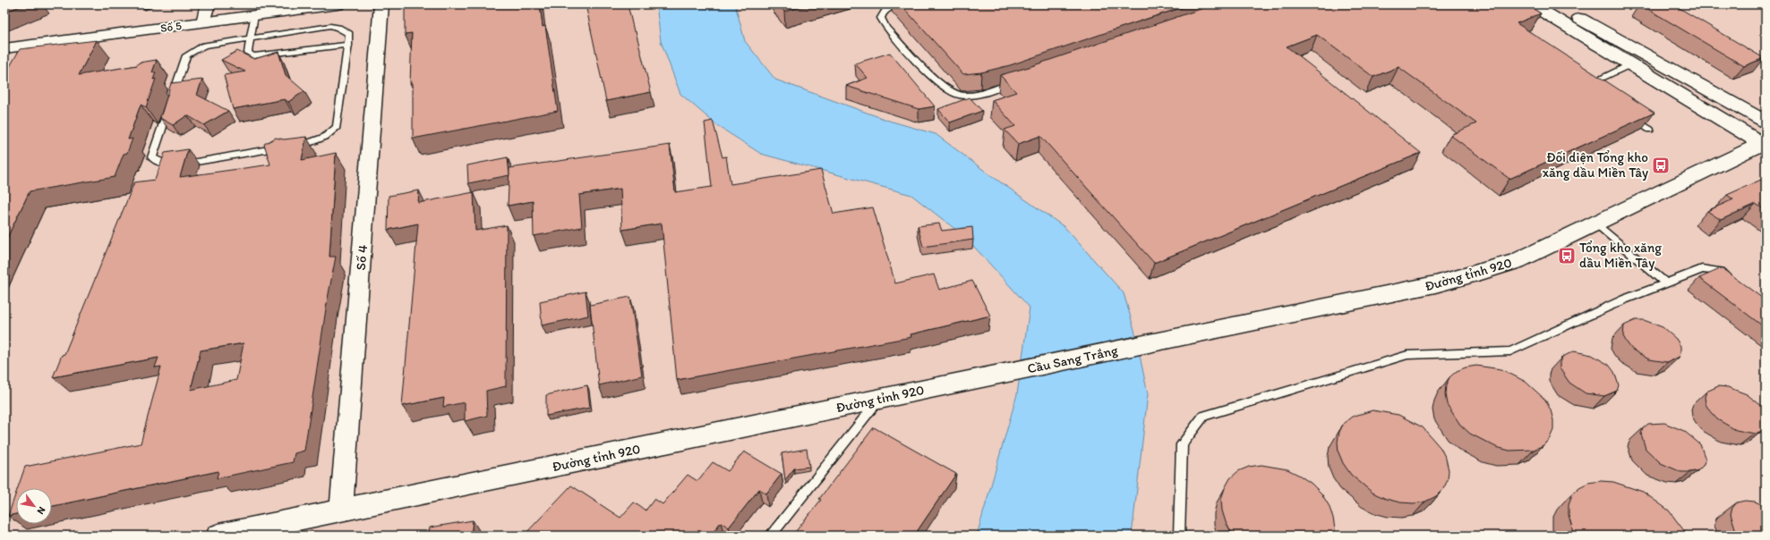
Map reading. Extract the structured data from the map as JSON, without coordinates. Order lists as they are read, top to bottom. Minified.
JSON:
{"streets":{"street":["Số 5","Số 4","Đường tỉnh 920","Cầu Sang Trắng"]},"crossings":[["Số 4","Đường tỉnh 920"],["Đường tỉnh 920","Cầu Sang Trắng"]],"places":{"bus stop":["Đối diện Tổng kho xăng dầu Miền Tây","Tổng kho xăng dầu Miền Tây"]},"north":"bottom right"}
